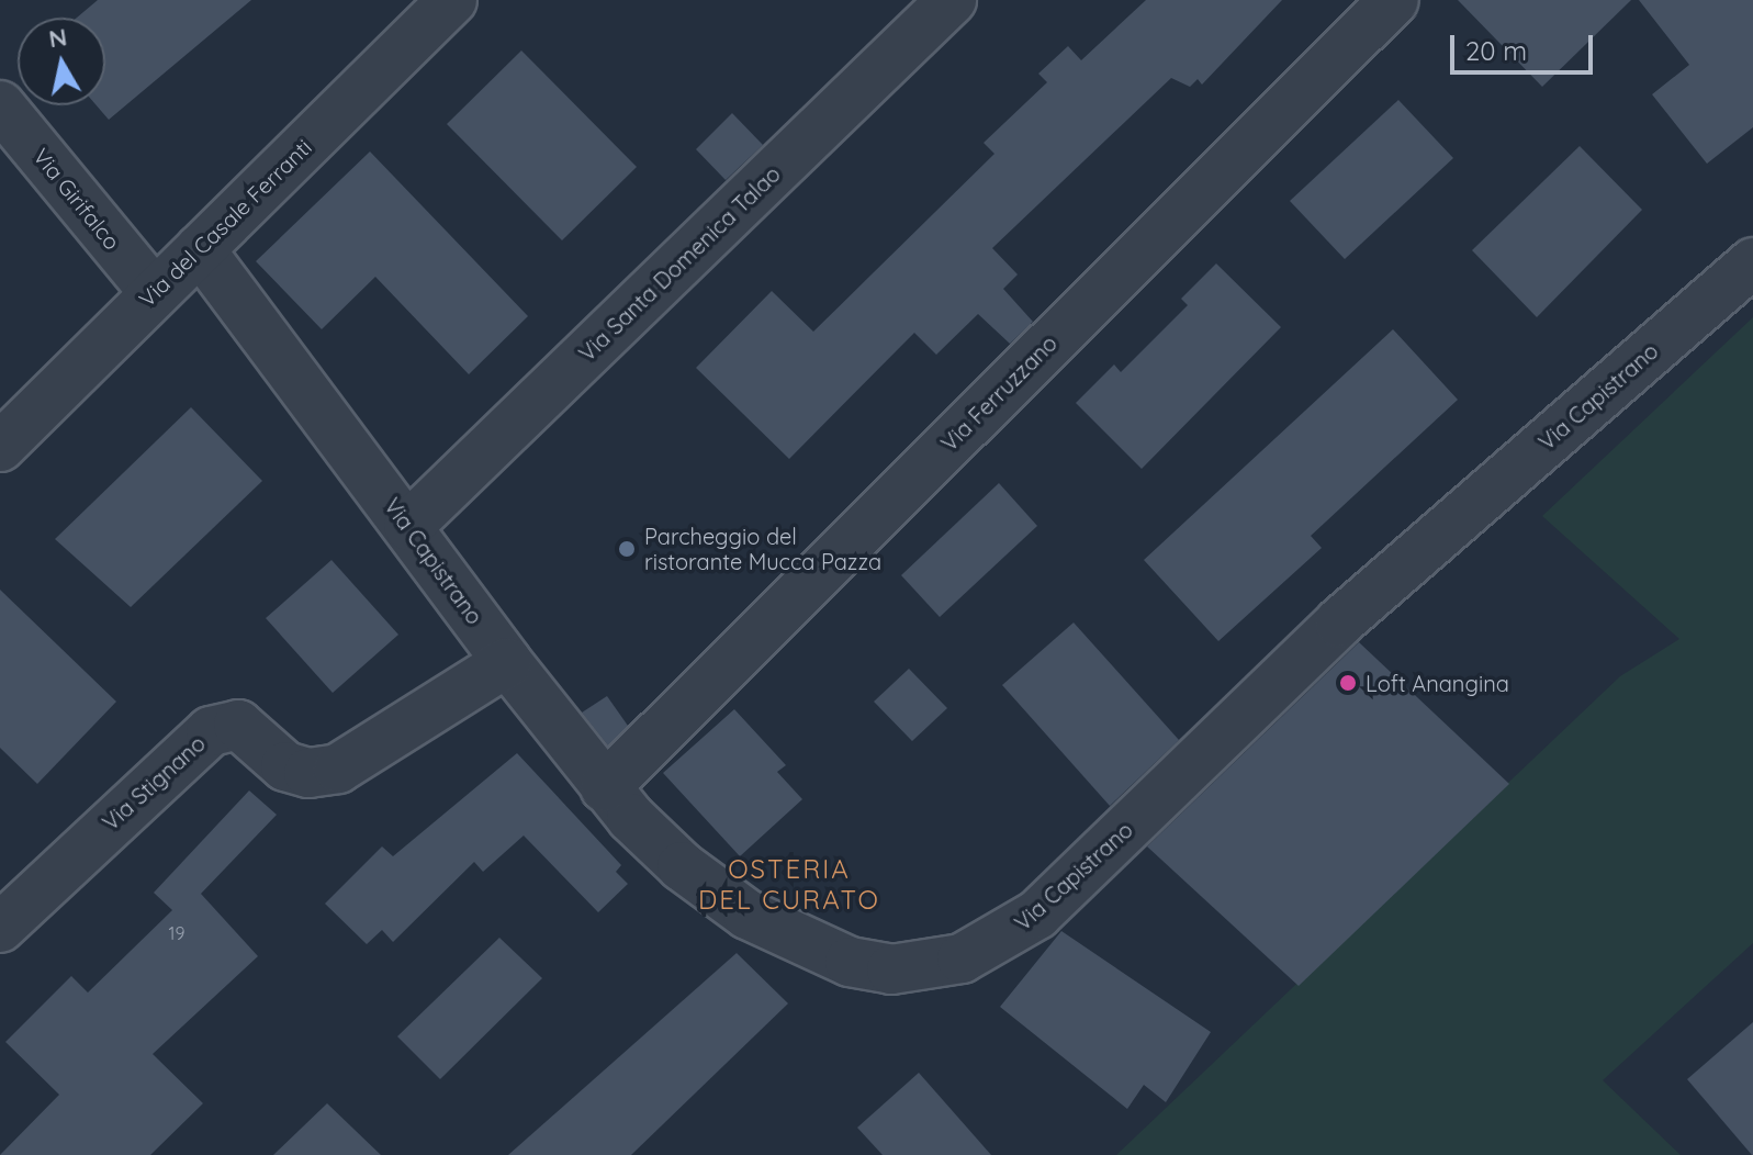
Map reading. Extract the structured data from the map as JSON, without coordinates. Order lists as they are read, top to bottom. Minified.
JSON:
{"streets":{"street":["Via Girifalco","Via del Casale Ferranti","Via Santa Domenica Talao","Via Ferruzzano","Via Capistrano","Via Stignano"]},"crossings":[["Via Girifalco","Via del Casale Ferranti"],["Via del Casale Ferranti","Via Capistrano"],["Via Santa Domenica Talao","Via Capistrano"],["Via Ferruzzano","Via Capistrano"],["Via Capistrano","Via Stignano"]],"districts":["OSTERIA DEL CURATO"],"places":["Parcheggio del ristorante Mucca Pazza","Loft Anangina"],"house_numbers":["19"],"scale_bar":"20 m","north":"top"}
